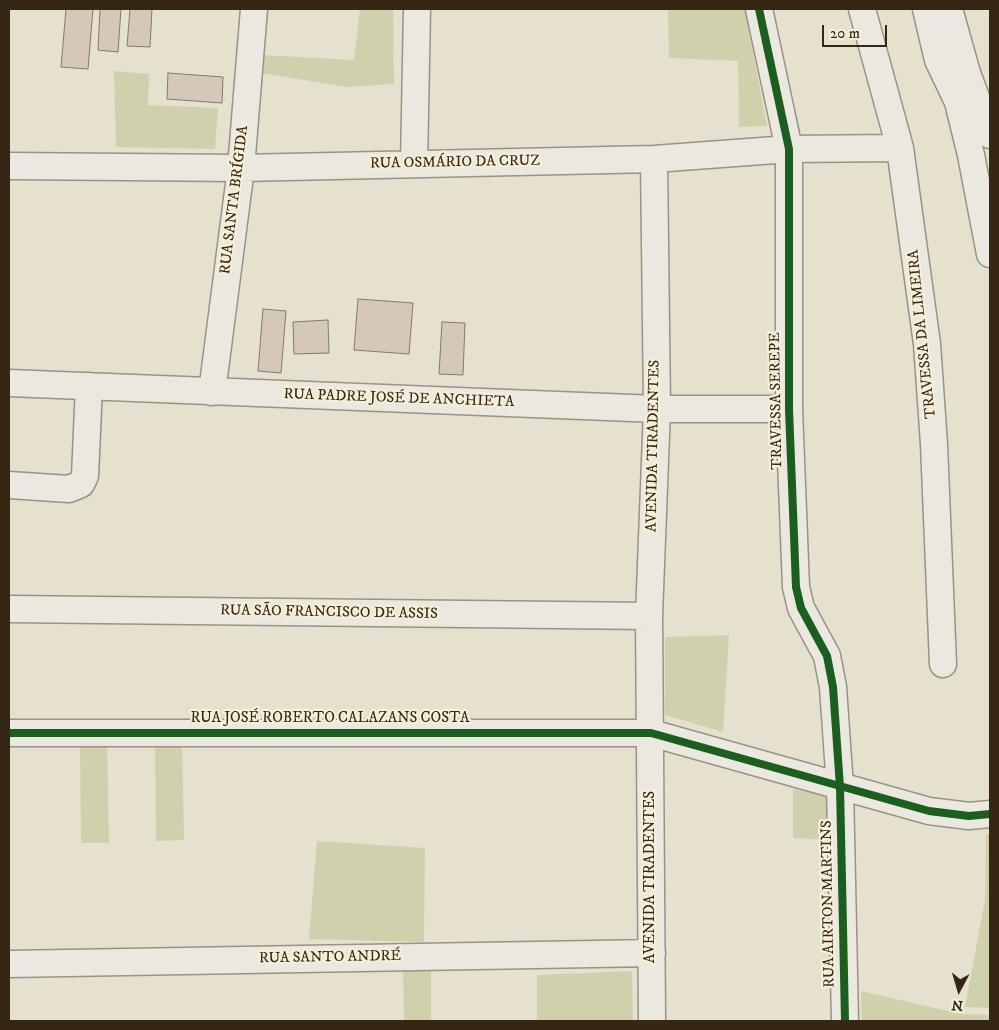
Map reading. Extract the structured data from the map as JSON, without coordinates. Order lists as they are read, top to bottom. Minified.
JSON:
{"streets":{"street":["RUA OSMÁRIO DA CRUZ","RUA SANTA BRÍGIDA","TRAVESSA DA LIMEIRA","RUA PADRE JOSÉ DE ANCHIETA","TRAVESSA SEREPE","AVENIDA TIRADENTES","RUA SÃO FRANCISCO DE ASSIS","RUA JOSÉ ROBERTO CALAZANS COSTA","RUA AIRTON MARTINS","RUA SANTO ANDRÉ"]},"crossings":[["RUA OSMÁRIO DA CRUZ","RUA SANTA BRÍGIDA"],["RUA OSMÁRIO DA CRUZ","TRAVESSA DA LIMEIRA"],["RUA OSMÁRIO DA CRUZ","TRAVESSA SEREPE"],["RUA OSMÁRIO DA CRUZ","AVENIDA TIRADENTES"],["RUA SANTA BRÍGIDA","RUA PADRE JOSÉ DE ANCHIETA"],["RUA PADRE JOSÉ DE ANCHIETA","TRAVESSA SEREPE"],["RUA PADRE JOSÉ DE ANCHIETA","AVENIDA TIRADENTES"],["TRAVESSA SEREPE","RUA AIRTON MARTINS"],["AVENIDA TIRADENTES","RUA SÃO FRANCISCO DE ASSIS"],["AVENIDA TIRADENTES","RUA JOSÉ ROBERTO CALAZANS COSTA"],["AVENIDA TIRADENTES","RUA SANTO ANDRÉ"]],"scale_bar":"20 m","north":"bottom"}
